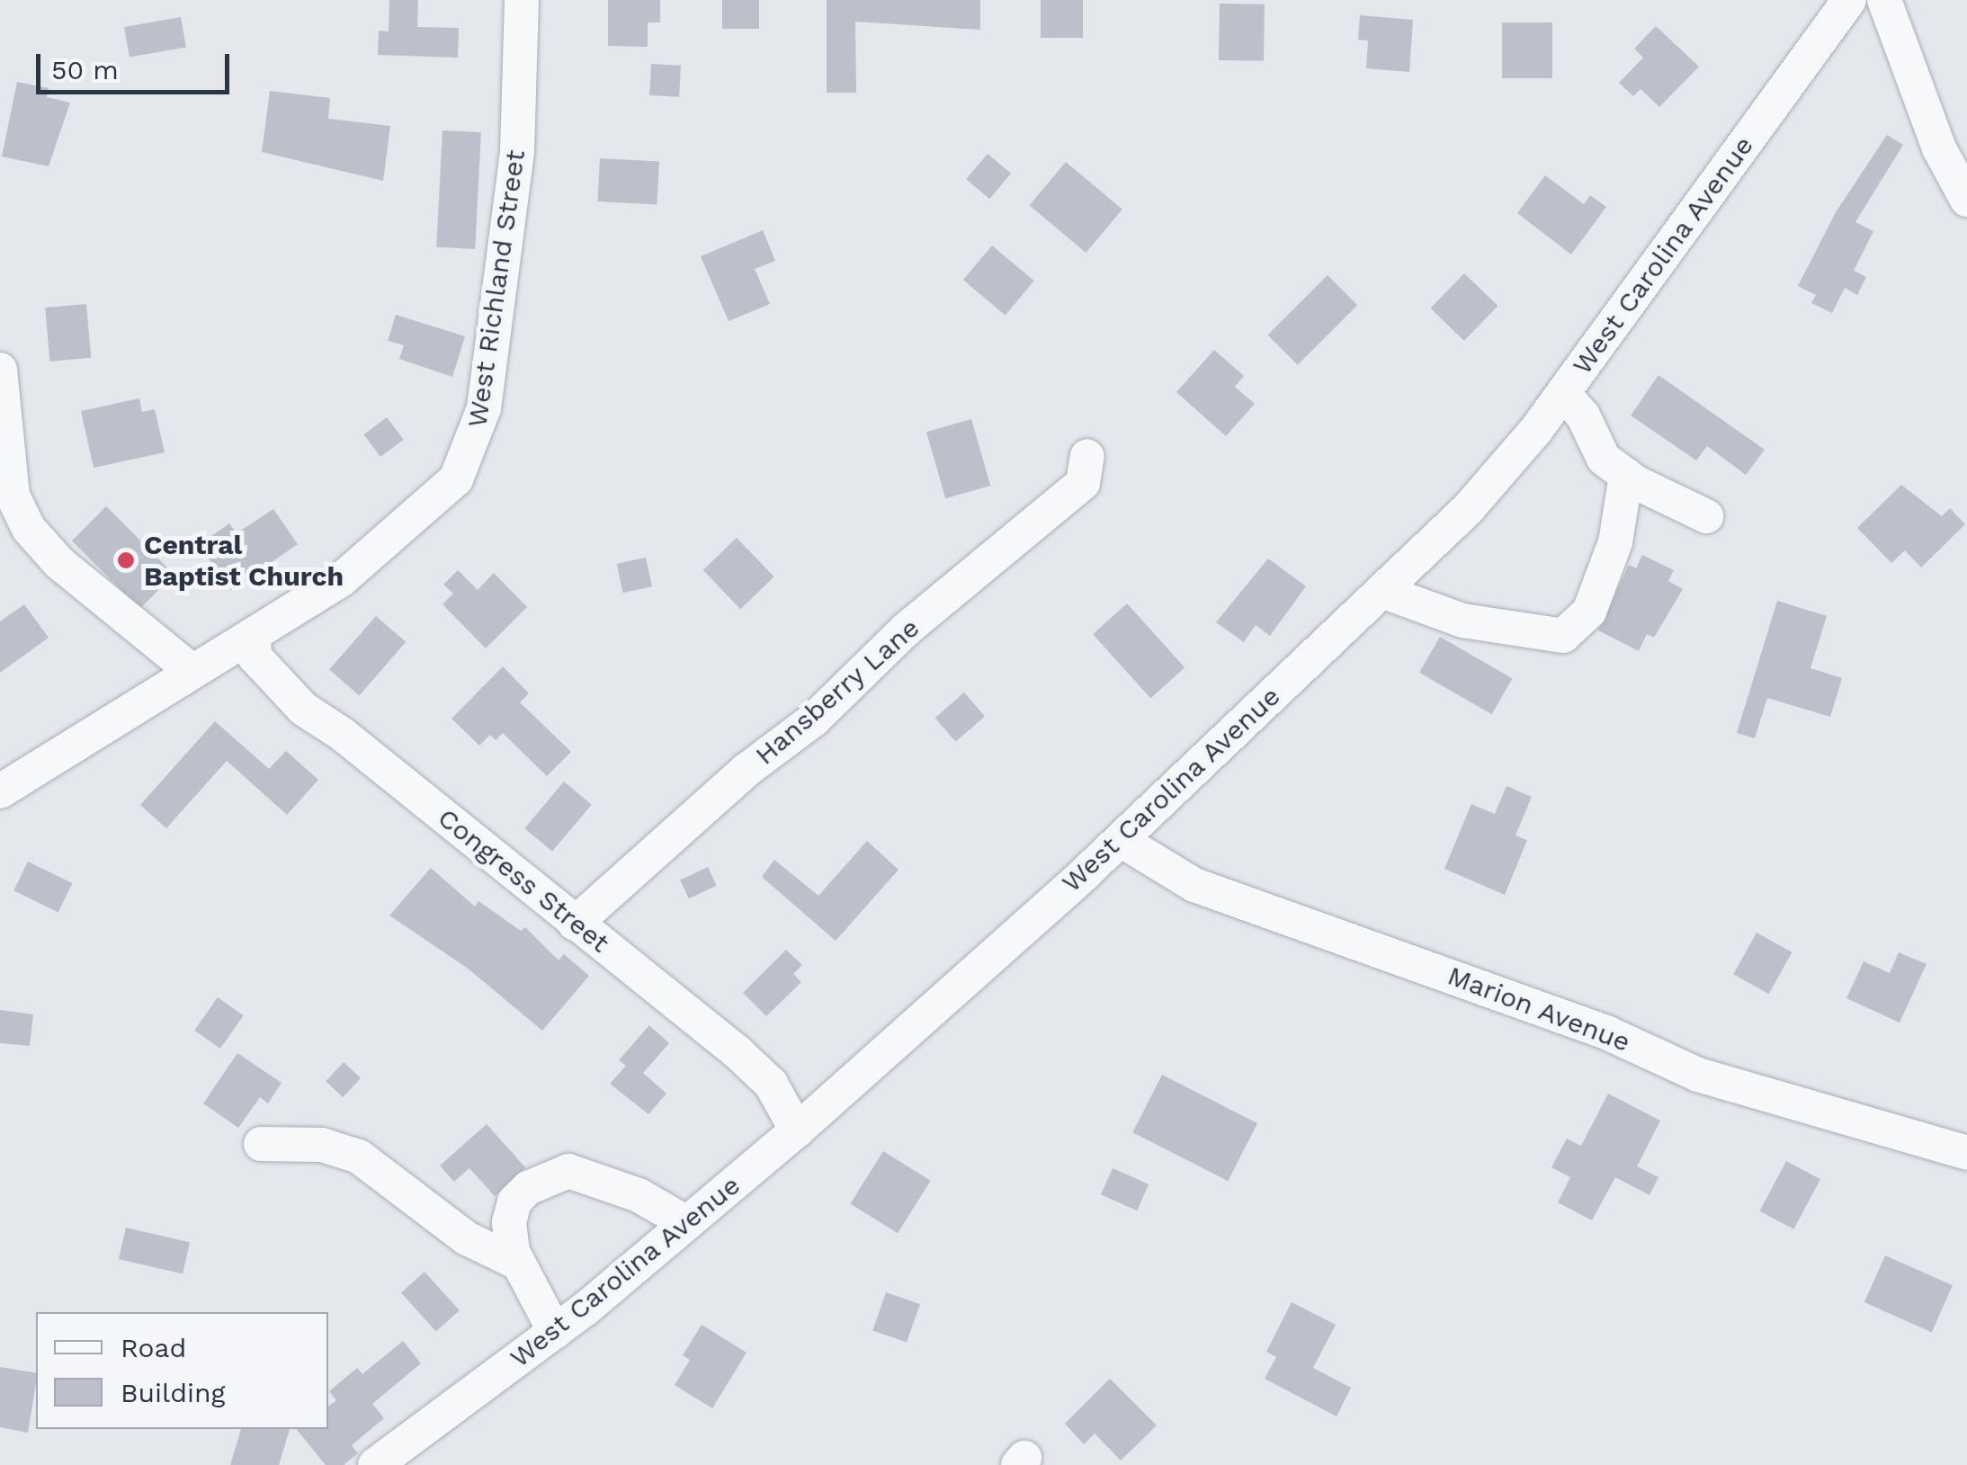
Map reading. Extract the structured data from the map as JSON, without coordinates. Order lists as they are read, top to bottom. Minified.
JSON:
{"streets":{"street":["West Carolina Avenue","West Richland Street","Hansberry Lane","Congress Street","Marion Avenue"]},"crossings":[["West Carolina Avenue","Congress Street"],["West Carolina Avenue","Marion Avenue"],["West Richland Street","Congress Street"],["Hansberry Lane","Congress Street"]],"places":["Central Baptist Church"],"legend":["Road","Building"],"scale_bar":"50 m"}
